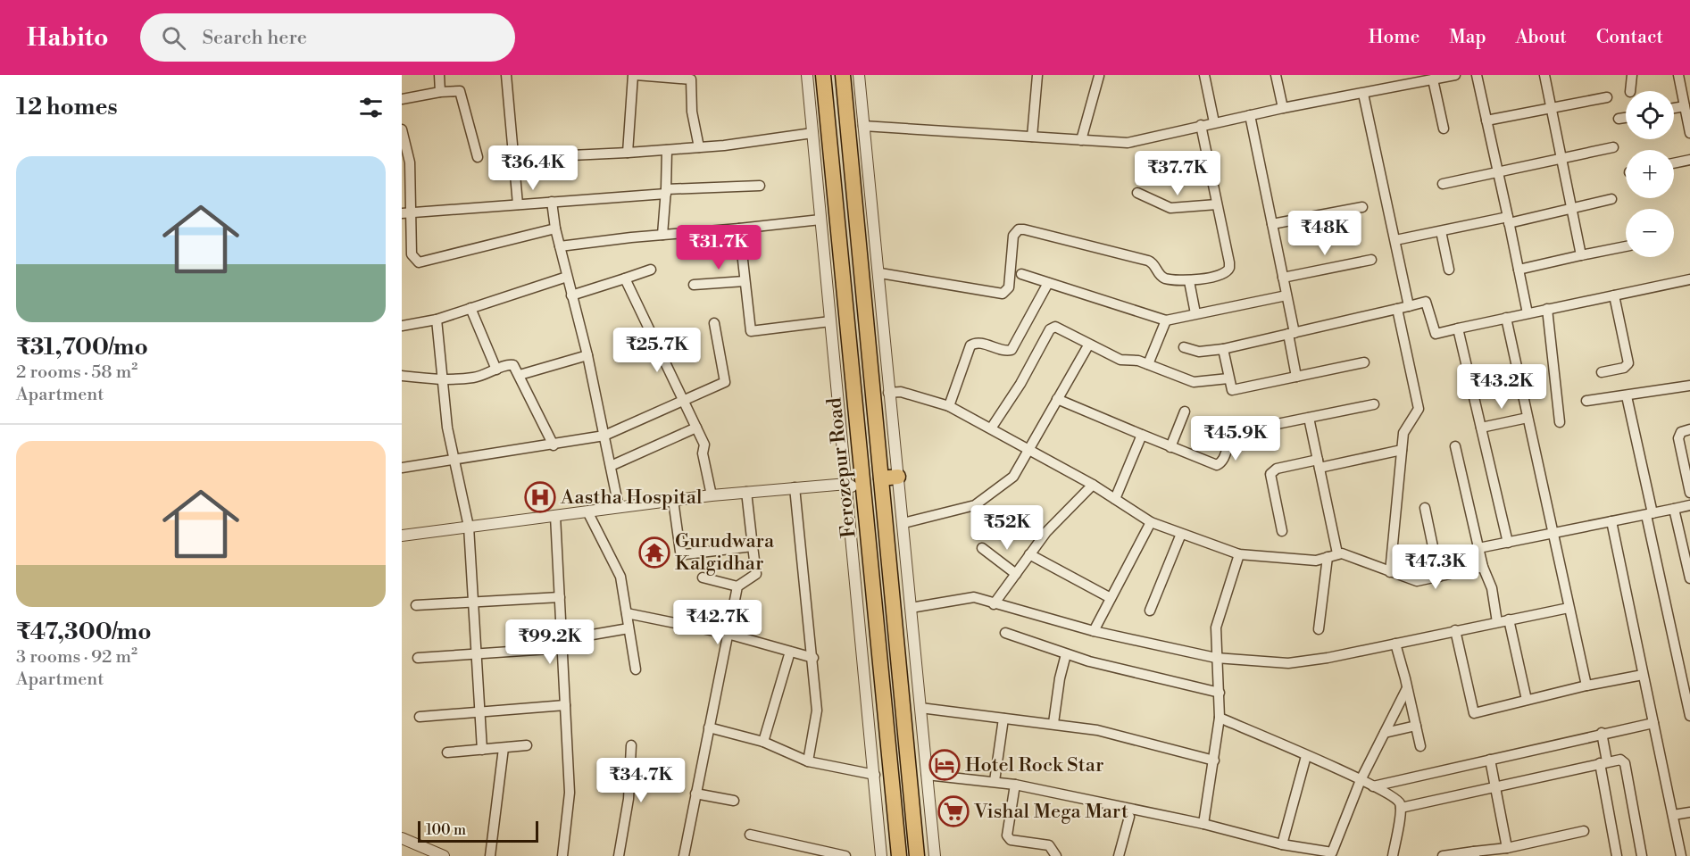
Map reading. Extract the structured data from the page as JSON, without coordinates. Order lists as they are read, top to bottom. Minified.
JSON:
{"streets":{"highway":["Ferozepur Road"]},"places":{"hospital":["Aastha Hospital"],"temple":["Gurudwara Kalgidhar"],"hotel":["Hotel Rock Star"],"supermarket":["Vishal Mega Mart"]},"scale_bar":"100 m","page":{"header":"Habito","search":"Search here","nav":["Home","Map","About","Contact"],"heading":"12 homes","map_buttons":["+","−"],"list":[{"name":"₹31,700/mo","note":"2 rooms · 58 m² · Apartment"},{"name":"₹47,300/mo","note":"3 rooms · 92 m² · Apartment"}],"price":["₹36.4K","₹37.7K","₹48K","₹31.7K","₹25.7K","₹43.2K","₹45.9K","₹52K","₹47.3K","₹42.7K","₹99.2K","₹34.7K"],"scale":"100 m"}}
